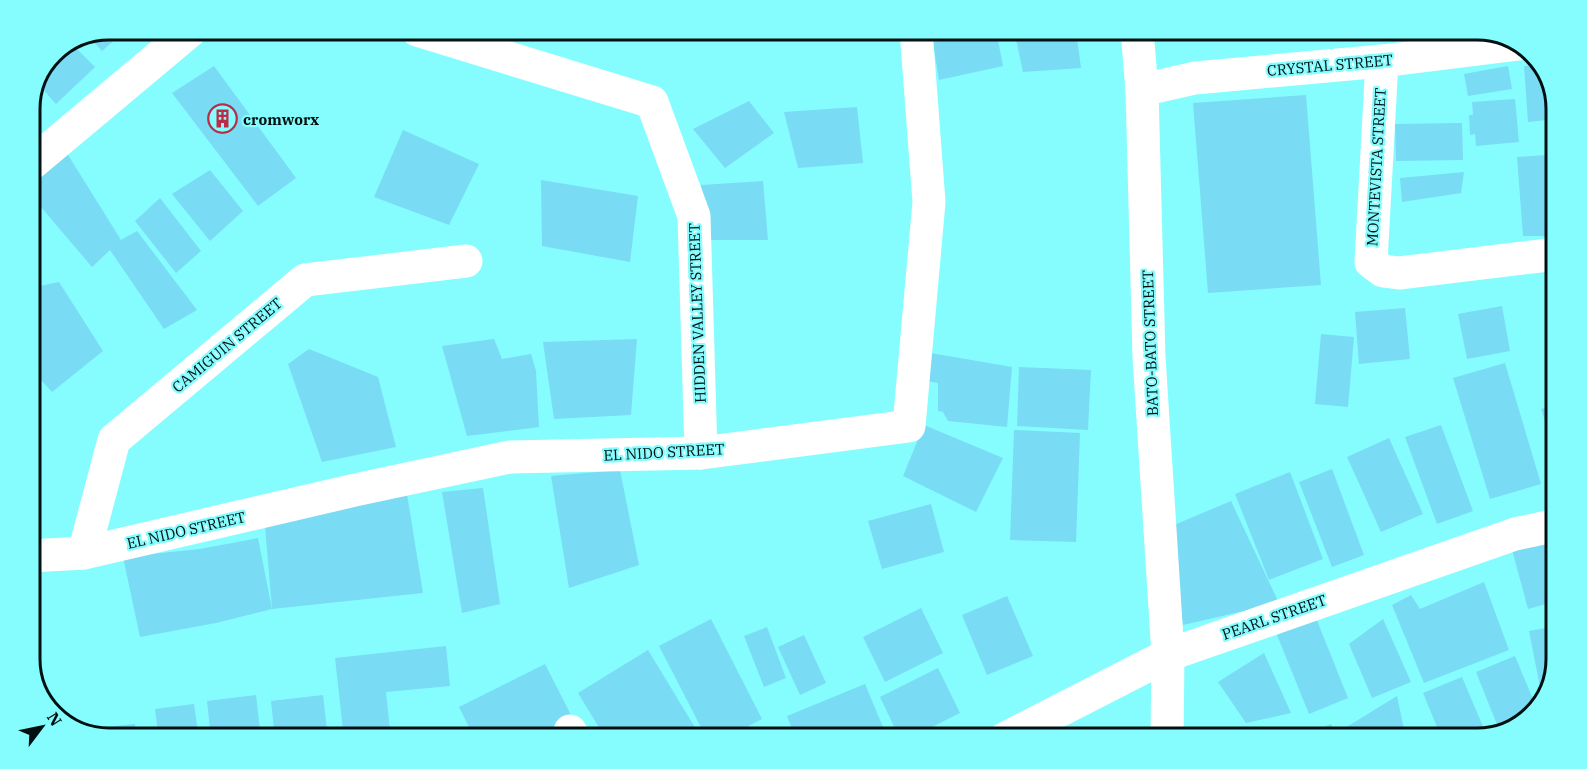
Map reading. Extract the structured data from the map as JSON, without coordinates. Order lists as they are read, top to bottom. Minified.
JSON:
{"streets":{"street":["CRYSTAL STREET","MONTEVISTA STREET","HIDDEN VALLEY STREET","BATO-BATO STREET","CAMIGUIN STREET","EL NIDO STREET","PEARL STREET"]},"crossings":[["CRYSTAL STREET","MONTEVISTA STREET"],["CRYSTAL STREET","BATO-BATO STREET"],["HIDDEN VALLEY STREET","EL NIDO STREET"],["BATO-BATO STREET","PEARL STREET"],["CAMIGUIN STREET","EL NIDO STREET"]],"places":{"building":["cromworx"]},"north":"top right"}
